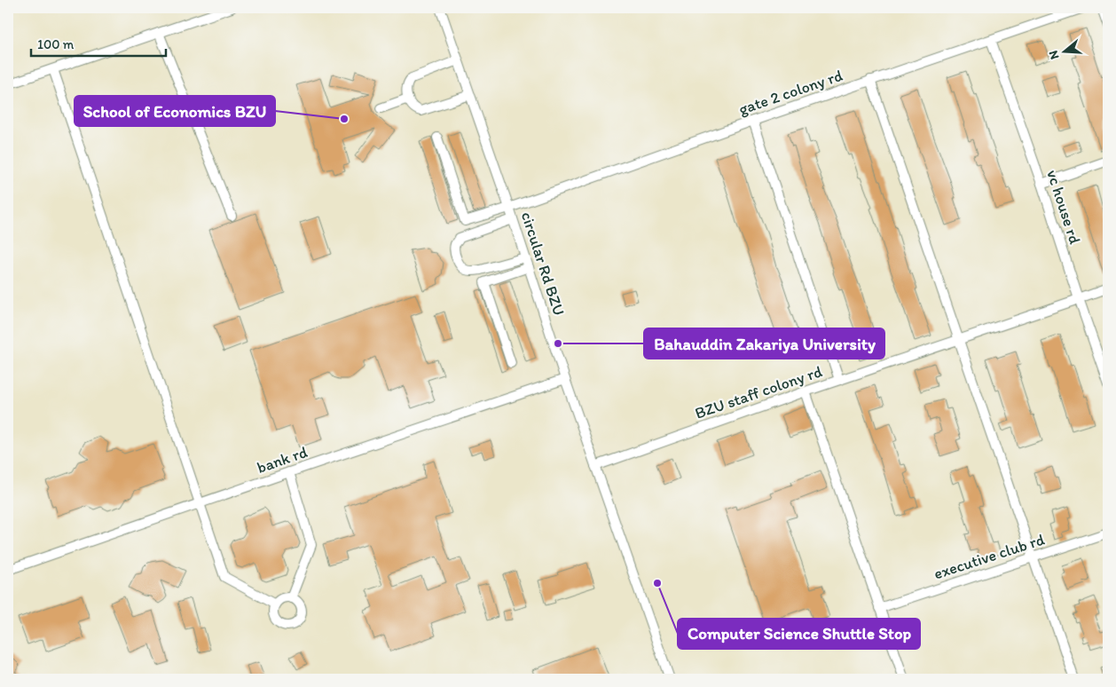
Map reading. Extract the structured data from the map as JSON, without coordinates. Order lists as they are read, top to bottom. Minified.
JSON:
{"streets":{"street":["gate 2 colony rd","vc house rd","circular Rd BZU","BZU staff colony rd","bank rd","executive club rd"]},"crossings":[["gate 2 colony rd","vc house rd"],["gate 2 colony rd","circular Rd BZU"],["vc house rd","BZU staff colony rd"],["circular Rd BZU","BZU staff colony rd"],["circular Rd BZU","bank rd"]],"places":["School of Economics BZU","Bahauddin Zakariya University","Computer Science Shuttle Stop"],"scale_bar":"100 m","north":"left"}
